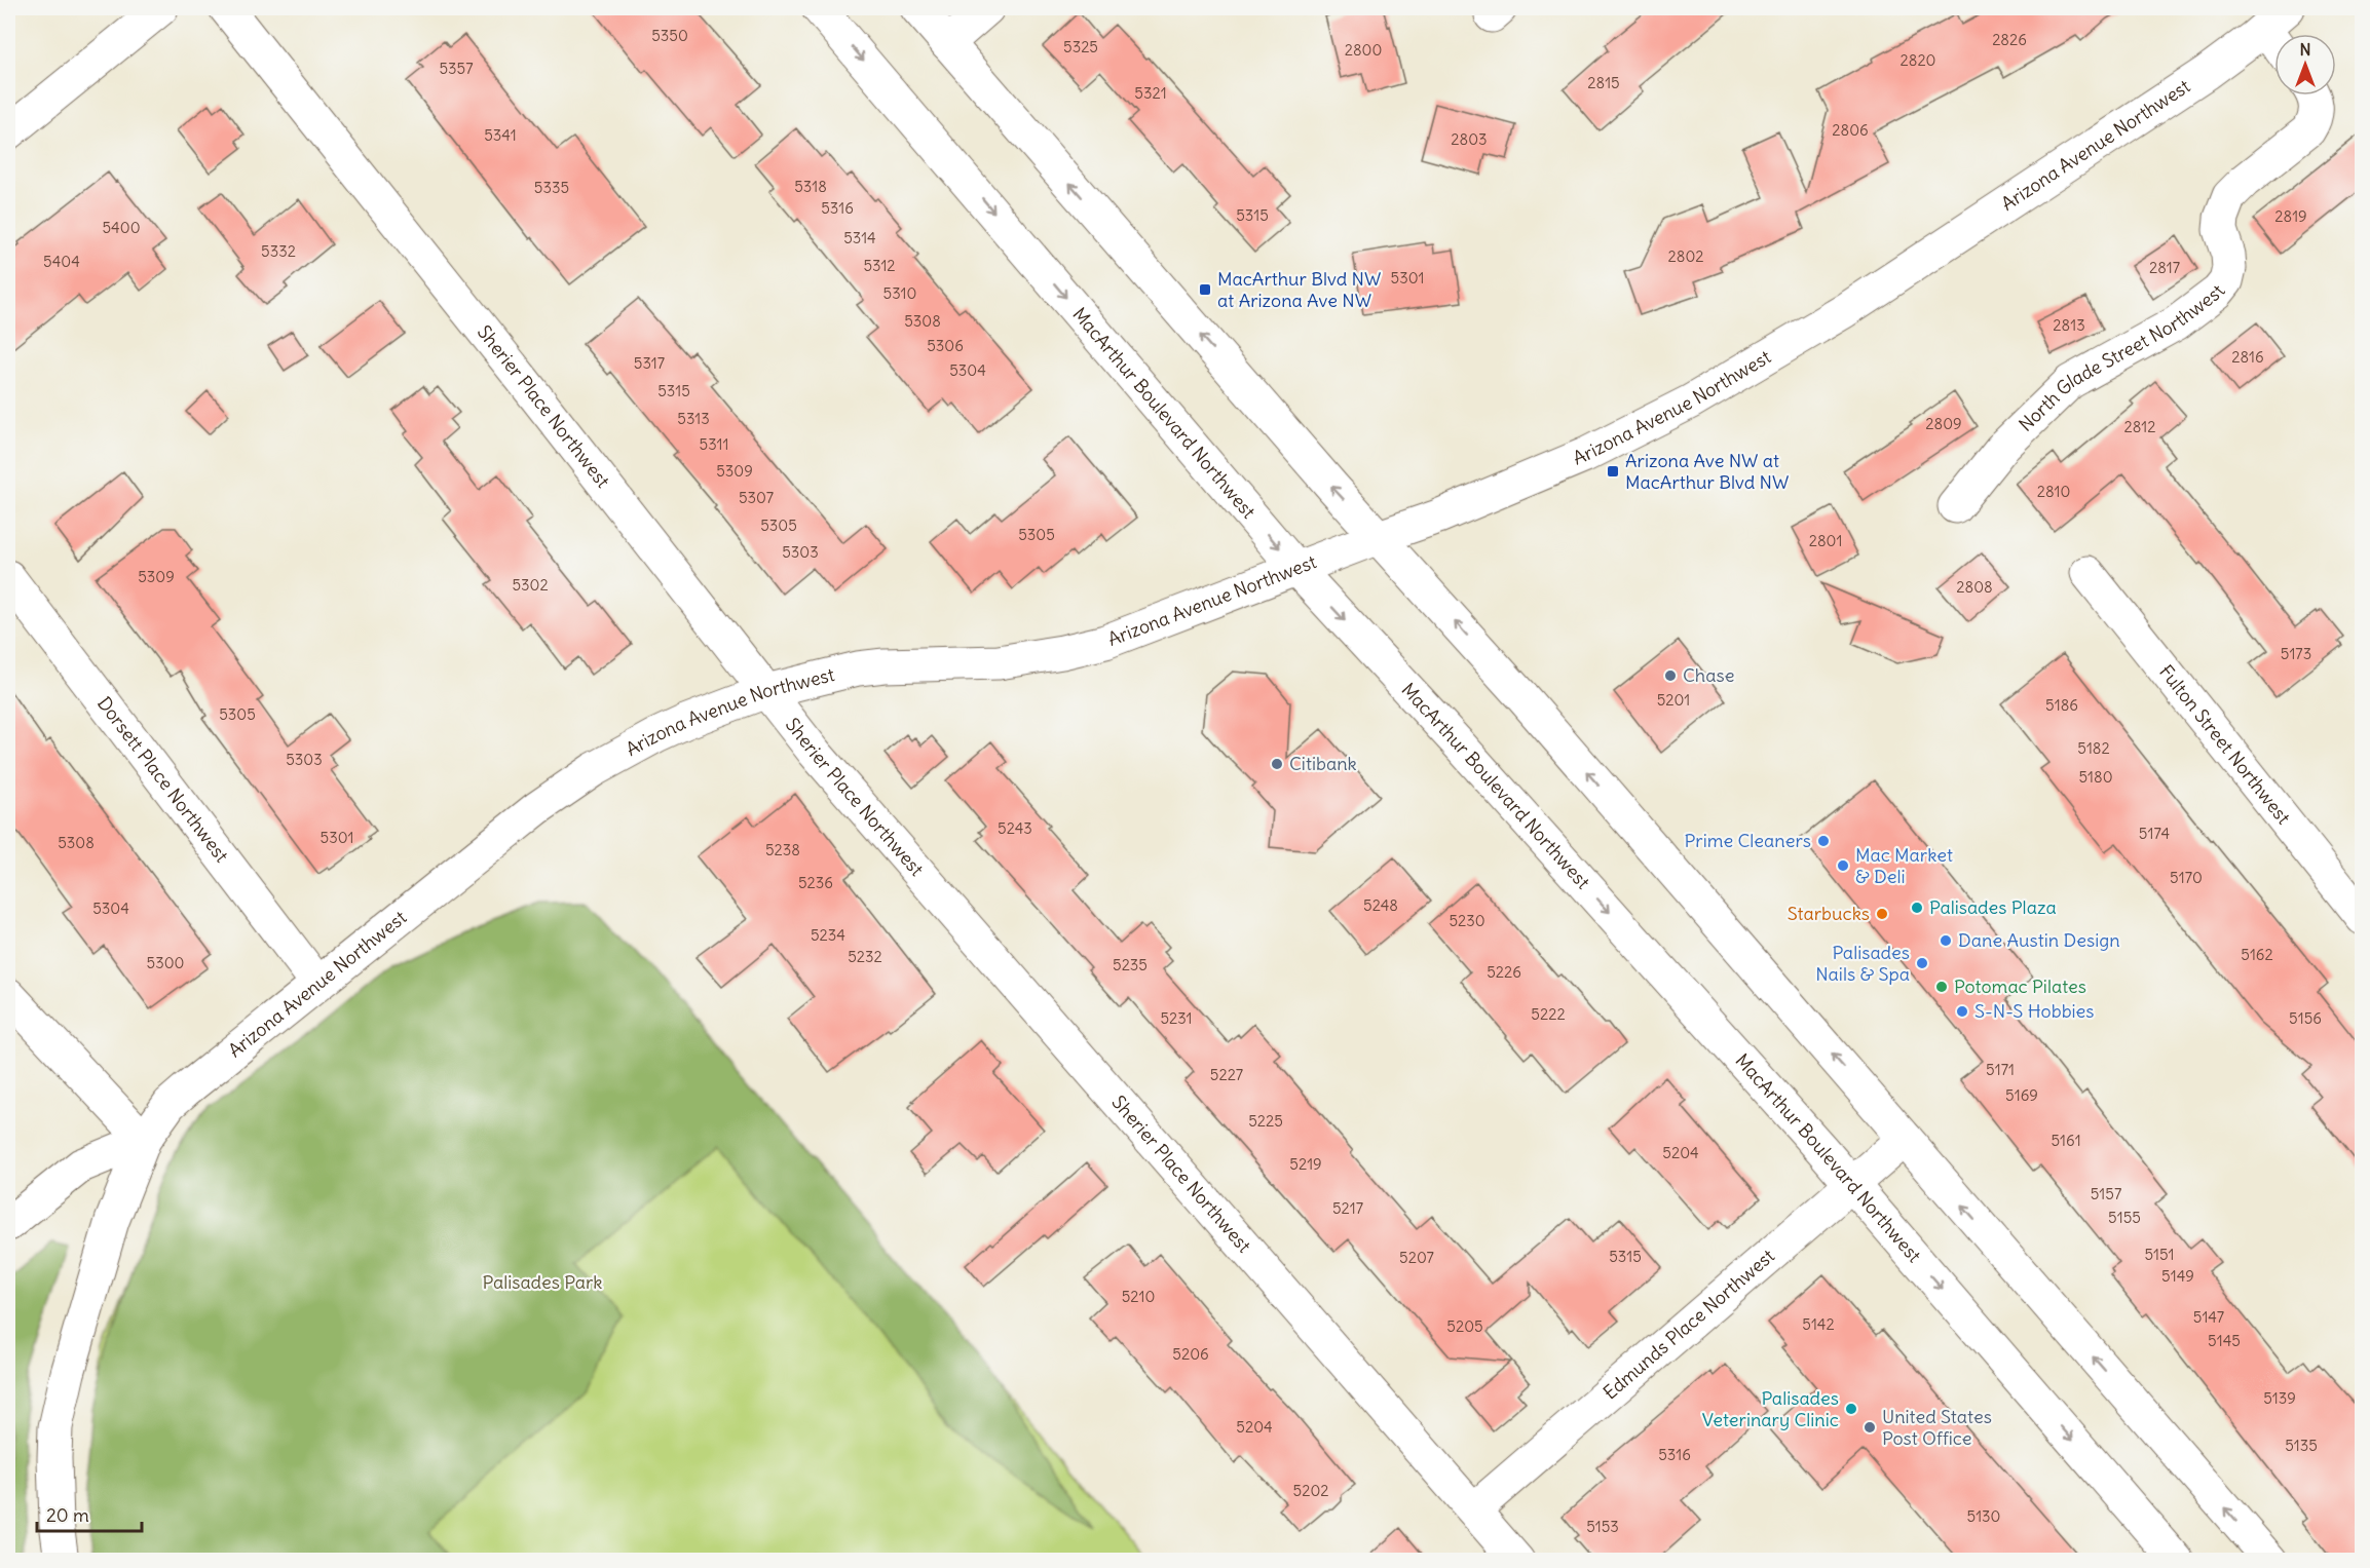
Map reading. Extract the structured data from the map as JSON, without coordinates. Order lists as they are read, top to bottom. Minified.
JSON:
{"streets":{"main road":["Arizona Avenue Northwest","North Glade Street Northwest","Sherier Place Northwest","MacArthur Boulevard Northwest","Fulton Street Northwest","Dorsett Place Northwest","Edmunds Place Northwest"]},"crossings":[["Arizona Avenue Northwest","Sherier Place Northwest"],["Arizona Avenue Northwest","MacArthur Boulevard Northwest"],["Arizona Avenue Northwest","Dorsett Place Northwest"],["Sherier Place Northwest","Edmunds Place Northwest"],["MacArthur Boulevard Northwest","Edmunds Place Northwest"]],"parks":["Palisades Park"],"places":{"transit":["MacArthur Blvd NW at Arizona Ave NW","Arizona Ave NW at MacArthur Blvd NW"],"other":["Chase","Citibank","Prime Cleaners","Mac Market & Deli","Palisades Plaza","Starbucks","Dane Austin Design","Palisades Nails & Spa","Potomac Pilates","S-N-S Hobbies","Palisades Veterinary Clinic","United States Post Office"]},"house_numbers":["5350","2826","5325","2800","2820","5357","2815","5321","2806","5341","2803","5318","5335","5316","5315","2819","5400","5314","5332","2802","5404","5312","2817","5301","5310","5308","2813","5306","2816","5317","5304","5315","5313","2809","2812","5311","5309","2810","5307","5305","5305","2801","5303","5309","5302","2808","5173","5201","5186","5305","5182","5303","5180","5243","5174","5301","5308","5238","5170","5236","5248","5304","5230","5234","5162","5232","5300","5235","5226","5222","5231","5156","5171","5227","5169","5225","5161","5204","5219","5157","5217","5155","5151","5315","5207","5149","5210","5147","5142","5205","5145","5206","5139","5204","5135","5316","5202","5130","5153"],"scale_bar":"20 m","north":"top"}
